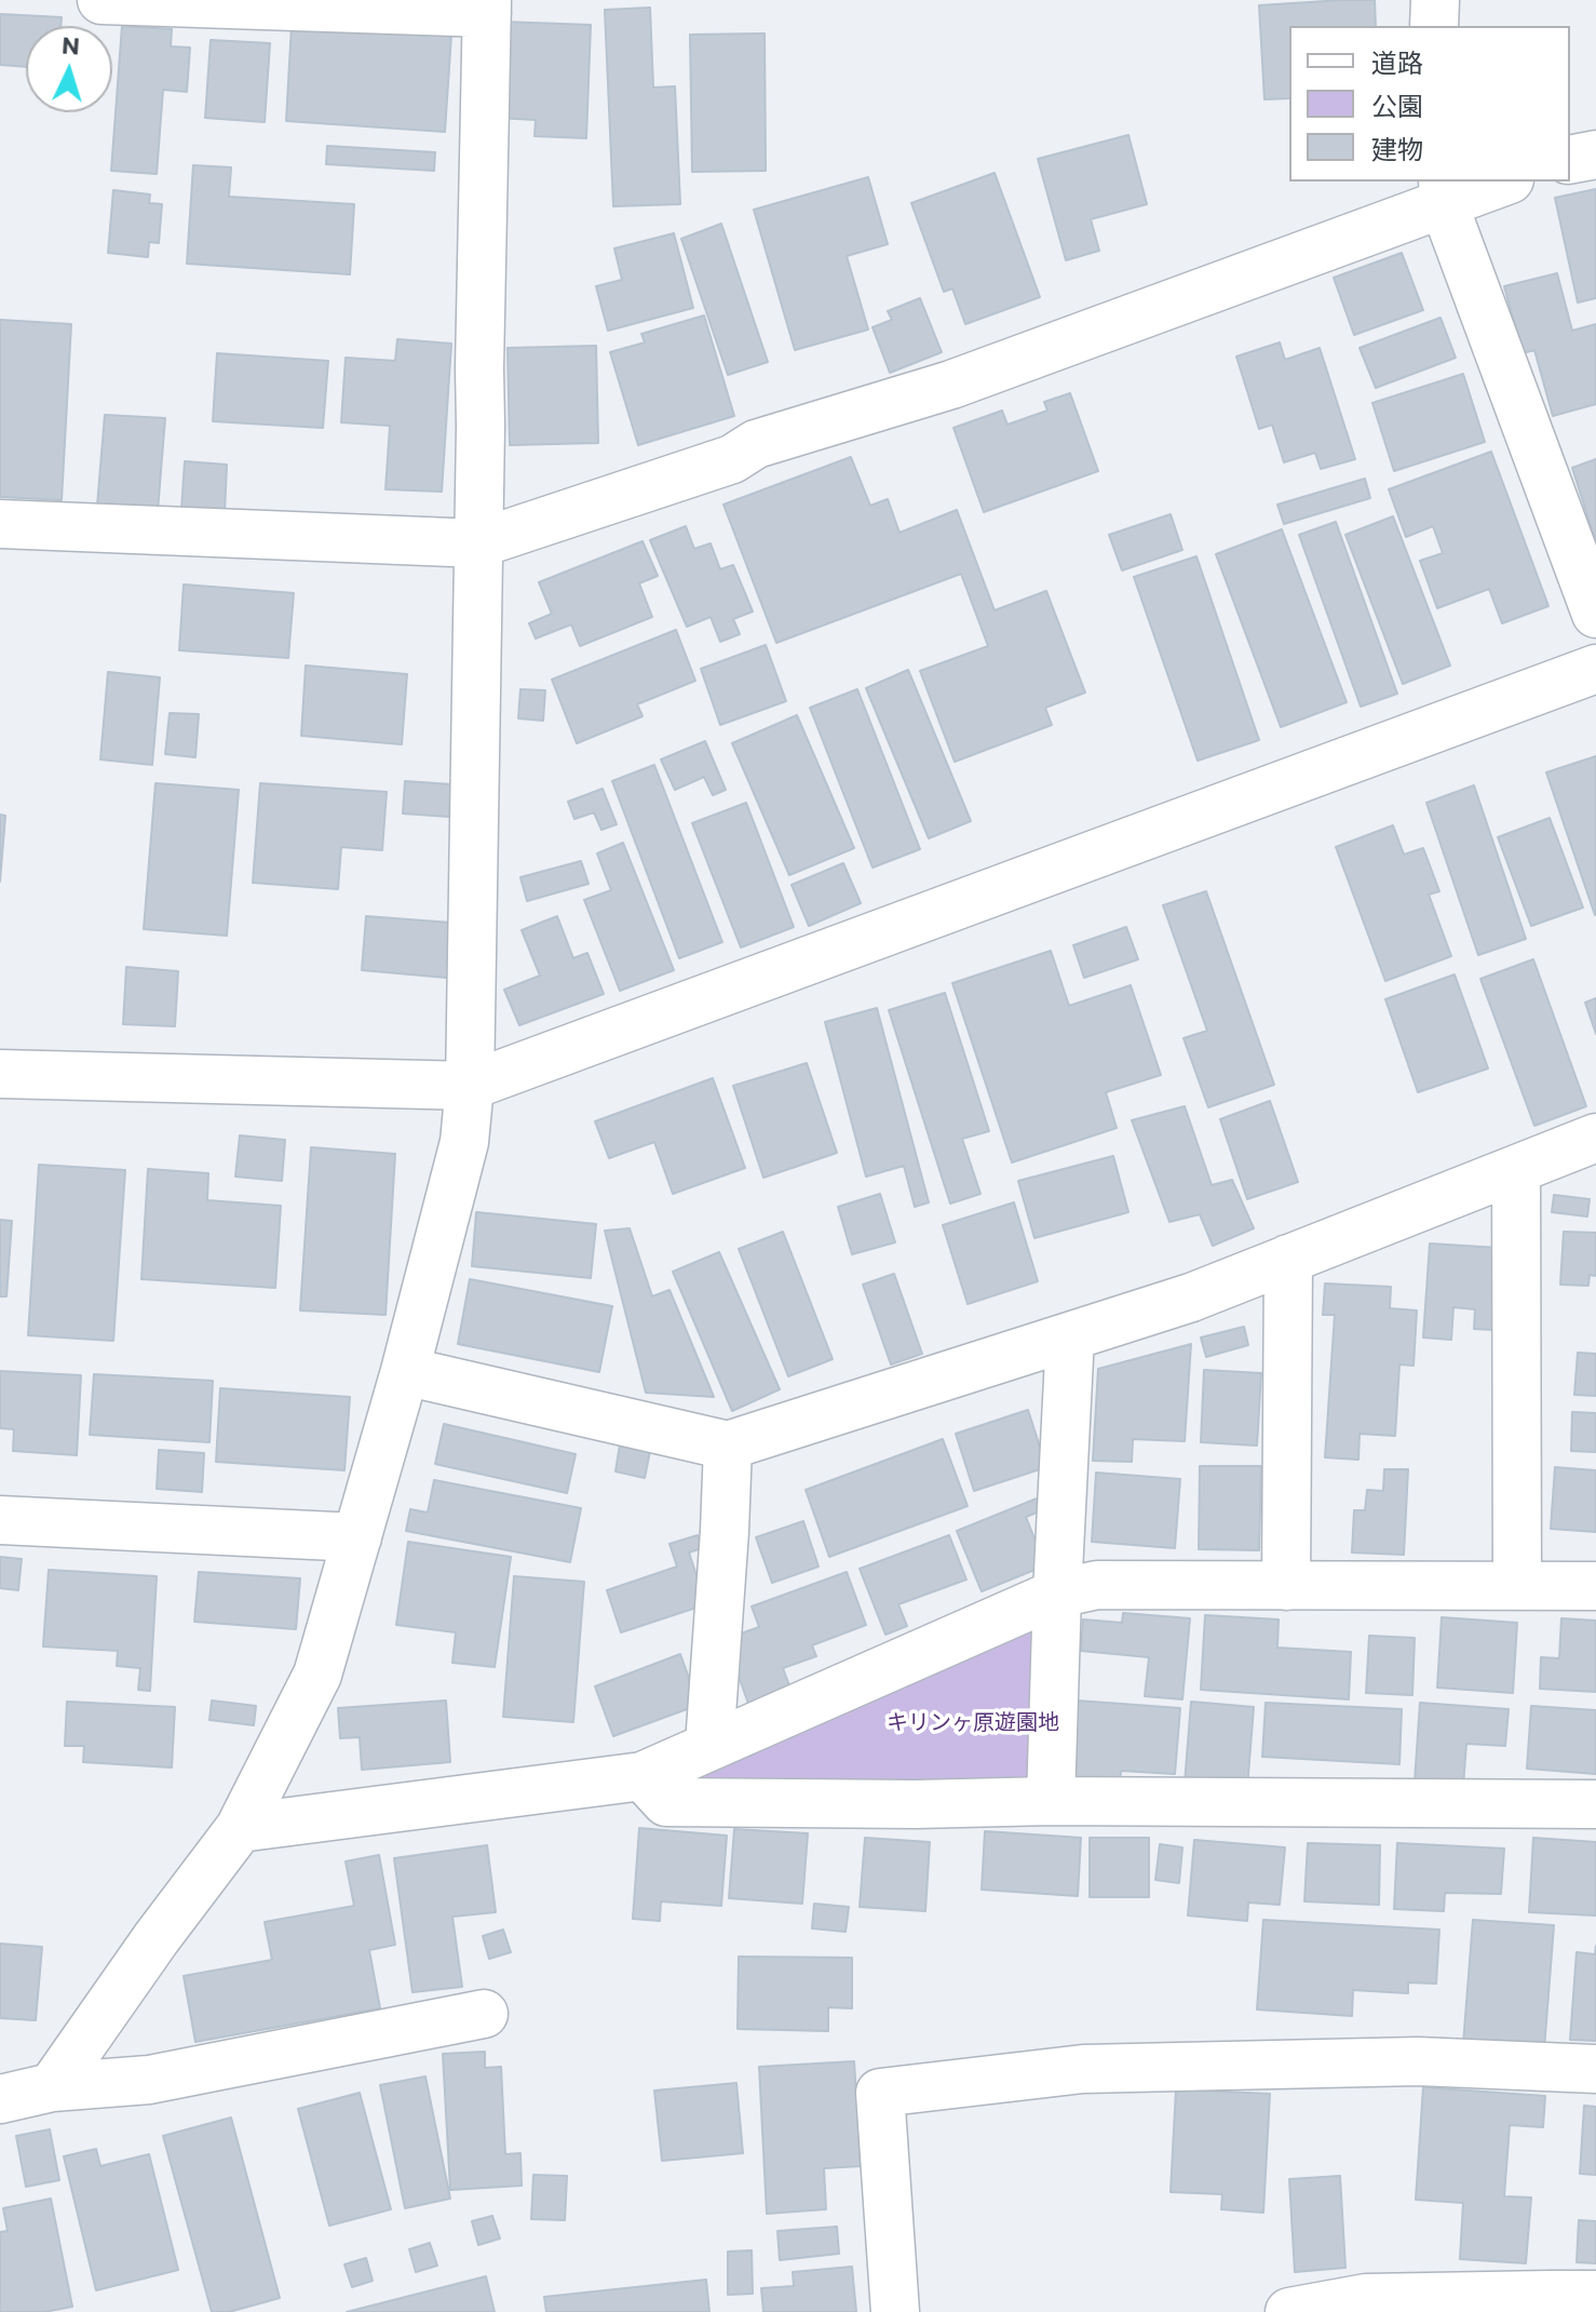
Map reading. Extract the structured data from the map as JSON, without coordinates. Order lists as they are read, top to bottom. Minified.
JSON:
{"parks":["キリンヶ原遊園地"],"legend":["道路","公園","建物"],"north":"top"}
